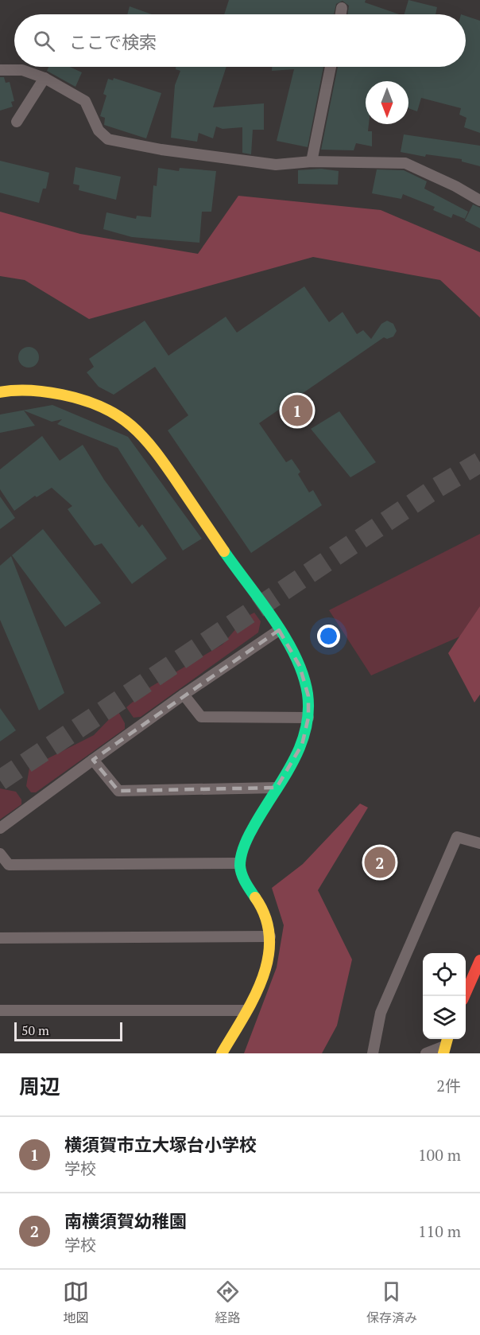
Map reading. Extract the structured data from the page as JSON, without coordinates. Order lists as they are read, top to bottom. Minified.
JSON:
{"scale_bar":"50 m","north":"bottom","page":{"search":"ここで検索","pins":["1","2"],"scale":"50 m","heading":["周辺","2件"],"list":[{"mark":"1","name":"横須賀市立大塚台小学校","note":"学校","value":"100 m"},{"mark":"2","name":"南横須賀幼稚園","note":"学校","value":"110 m"}],"nav":["地図","経路","保存済み"]}}
